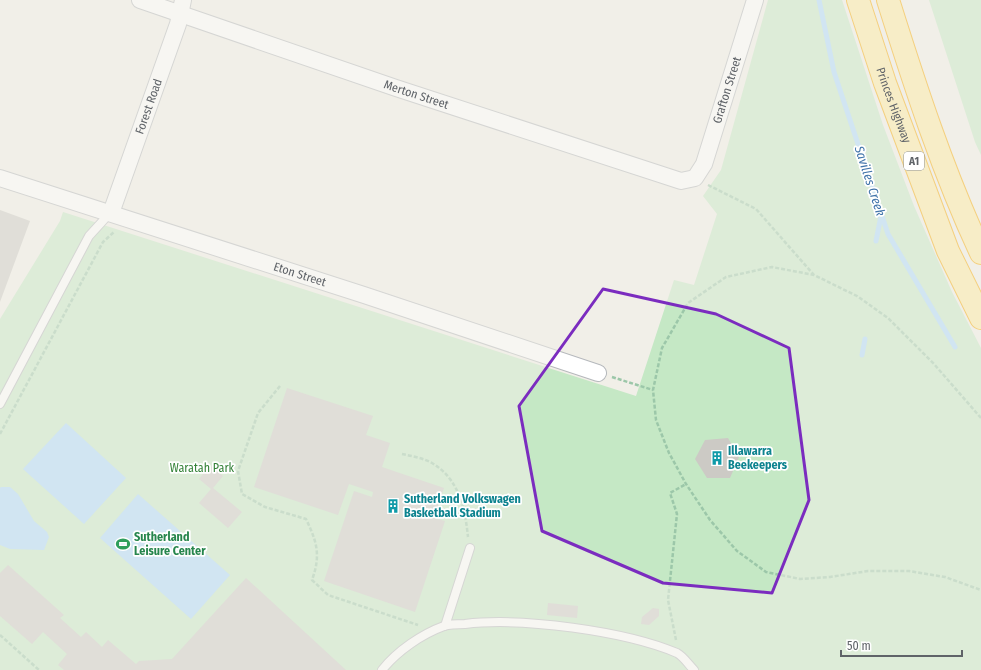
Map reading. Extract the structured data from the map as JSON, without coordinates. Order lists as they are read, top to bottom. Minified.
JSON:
{"streets":{"highway":["Princes Highway","A1"],"street":["Grafton Street","Merton Street","Forest Road","Eton Street"]},"crossings":[["Grafton Street","Merton Street"],["Merton Street","Forest Road"],["Forest Road","Eton Street"]],"water":["Savilles Creek"],"parks":["Waratah Park"],"places":{"building":["Illawarra Beekeepers","Sutherland Volkswagen Basketball Stadium"],"sports":["Sutherland Leisure Center"]},"scale_bar":"50 m"}
